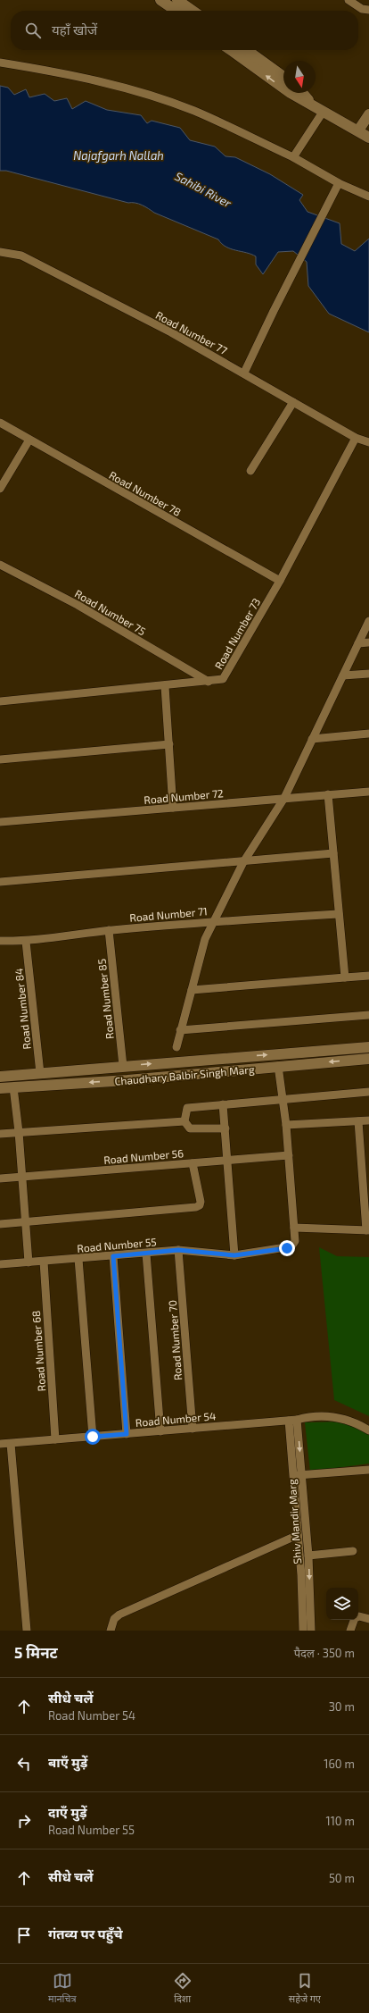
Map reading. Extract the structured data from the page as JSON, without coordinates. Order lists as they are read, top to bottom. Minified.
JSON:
{"streets":{"street":["Road Number 77","Road Number 78","Road Number 75","Road Number 73","Road Number 72","Road Number 71","Road Number 85","Road Number 84","Chaudhary Balbir Singh Marg","Road Number 56","Road Number 55","Road Number 70","Road Number 68","Road Number 54","Shiv Mandir Marg"]},"crossings":[["Road Number 77","Road Number 73"],["Road Number 78","Road Number 73"],["Road Number 75","Road Number 73"],["Road Number 71","Road Number 85"],["Road Number 71","Road Number 84"],["Road Number 85","Chaudhary Balbir Singh Marg"],["Road Number 84","Chaudhary Balbir Singh Marg"],["Chaudhary Balbir Singh Marg","Road Number 55"],["Road Number 56","Road Number 55"],["Road Number 55","Road Number 70"],["Road Number 55","Road Number 68"],["Road Number 70","Road Number 54"],["Road Number 68","Road Number 54"],["Road Number 54","Shiv Mandir Marg"]],"water":["Najafgarh Nallah","Sahibi River"],"north":"bottom","page":{"search":"यहाँ खोजें","heading":["5 मिनट","पैदल · 350 m"],"list":[["सीधे चलें","Road Number 54","30 m"],["बाएँ मुड़ें","160 m"],["दाएँ मुड़ें","Road Number 55","110 m"],["सीधे चलें","50 m"],"गंतव्य पर पहुँचे"],"nav":["मानचित्र","दिशा","सहेजे गए"]}}
